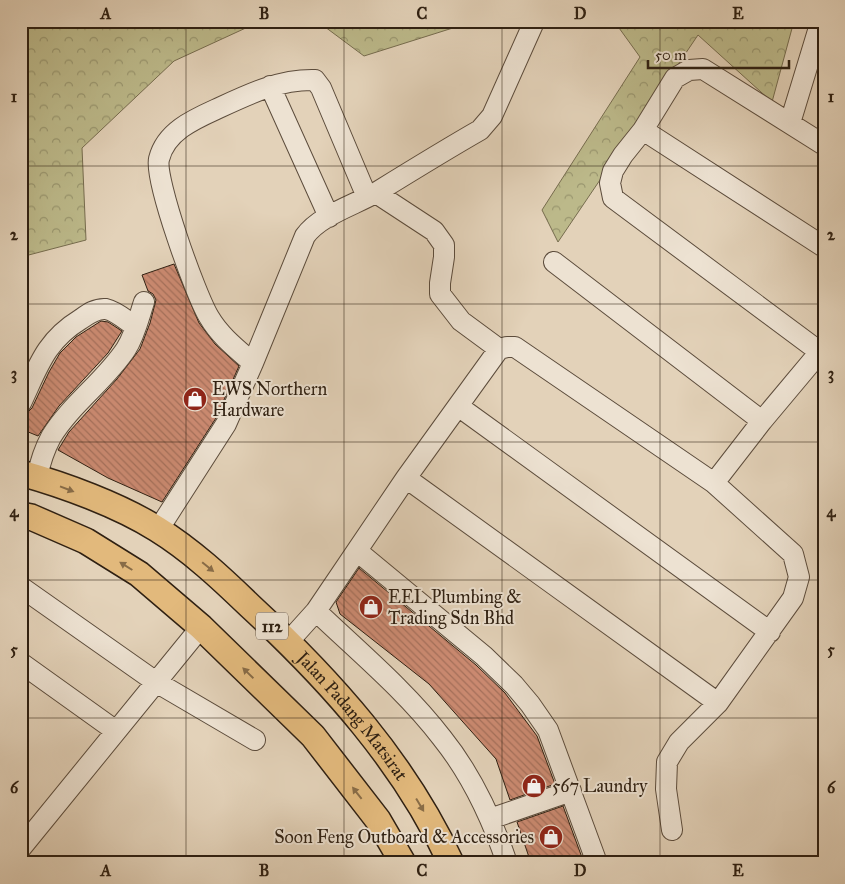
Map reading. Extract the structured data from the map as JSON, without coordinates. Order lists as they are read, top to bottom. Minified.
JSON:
{"streets":{"main road":["112","Jalan Padang Matsirat"]},"places":{"shop":["EWS Northern Hardware","EEL Plumbing & Trading Sdn Bhd","567 Laundry","Soon Feng Outboard & Accessories"]},"scale_bar":"50 m","grid":{"columns":["A","B","C","D","E"],"rows":["1","2","3","4","5","6"]}}
